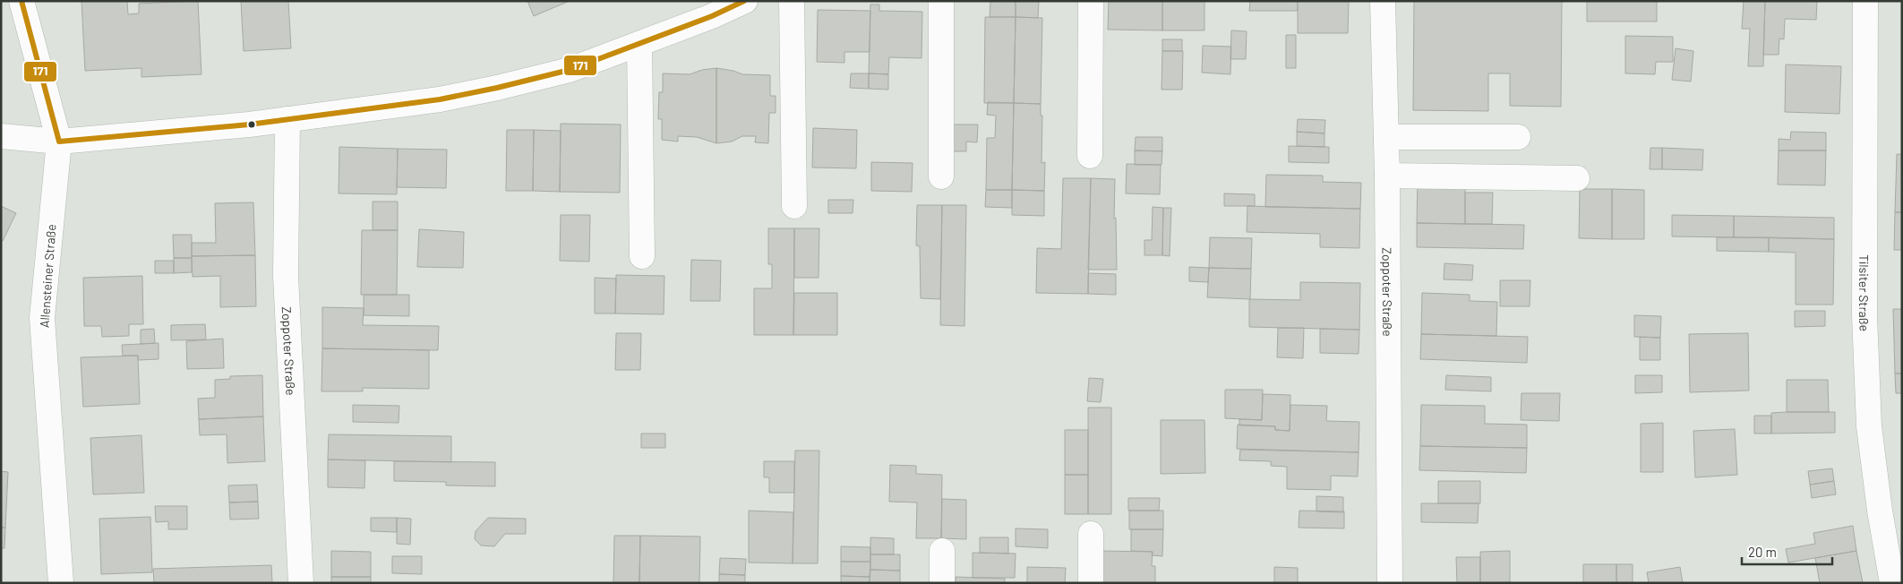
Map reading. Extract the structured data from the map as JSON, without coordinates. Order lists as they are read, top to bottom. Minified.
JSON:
{"streets":{"street":["Allensteiner Straße","Zoppoter Straße","Tilsiter Straße"]},"lines":["transit line 171"],"scale_bar":"20 m"}
